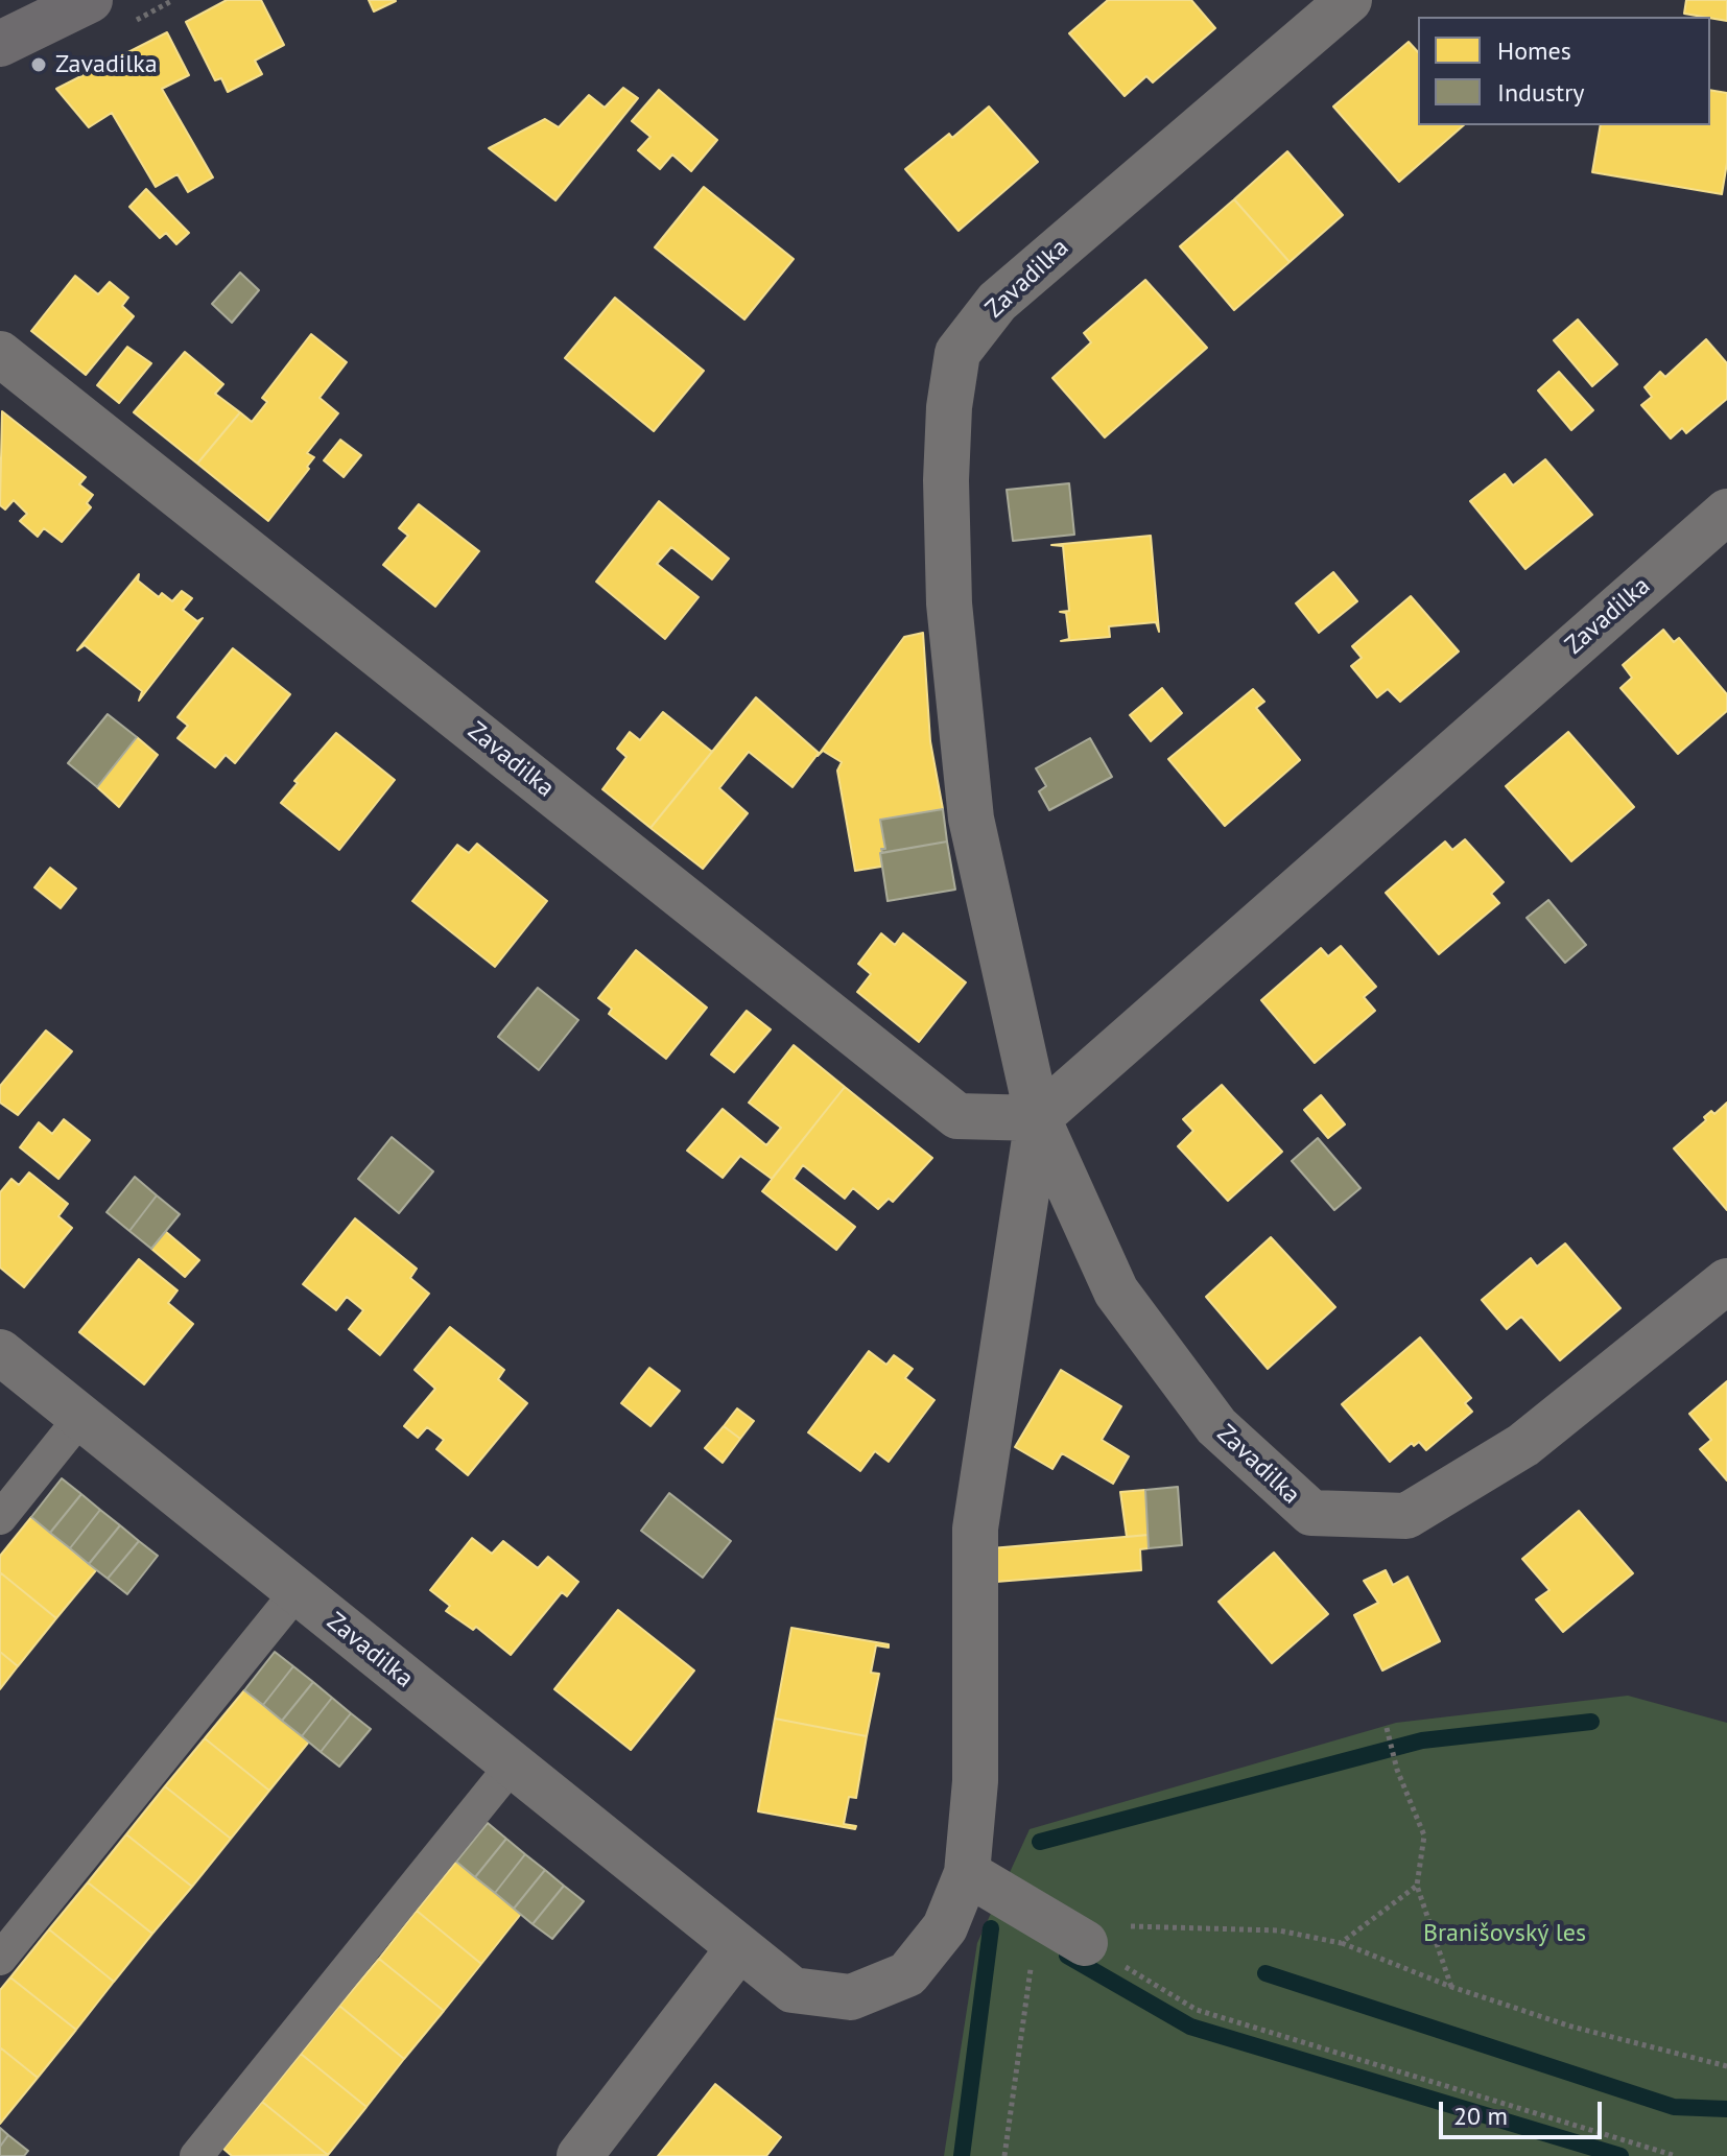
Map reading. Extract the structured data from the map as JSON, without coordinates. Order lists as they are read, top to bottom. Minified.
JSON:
{"streets":{"street":["Zavadilka"]},"parks":["Branišovský les"],"places":["Zavadilka"],"legend":["Homes","Industry"],"scale_bar":"20 m"}
